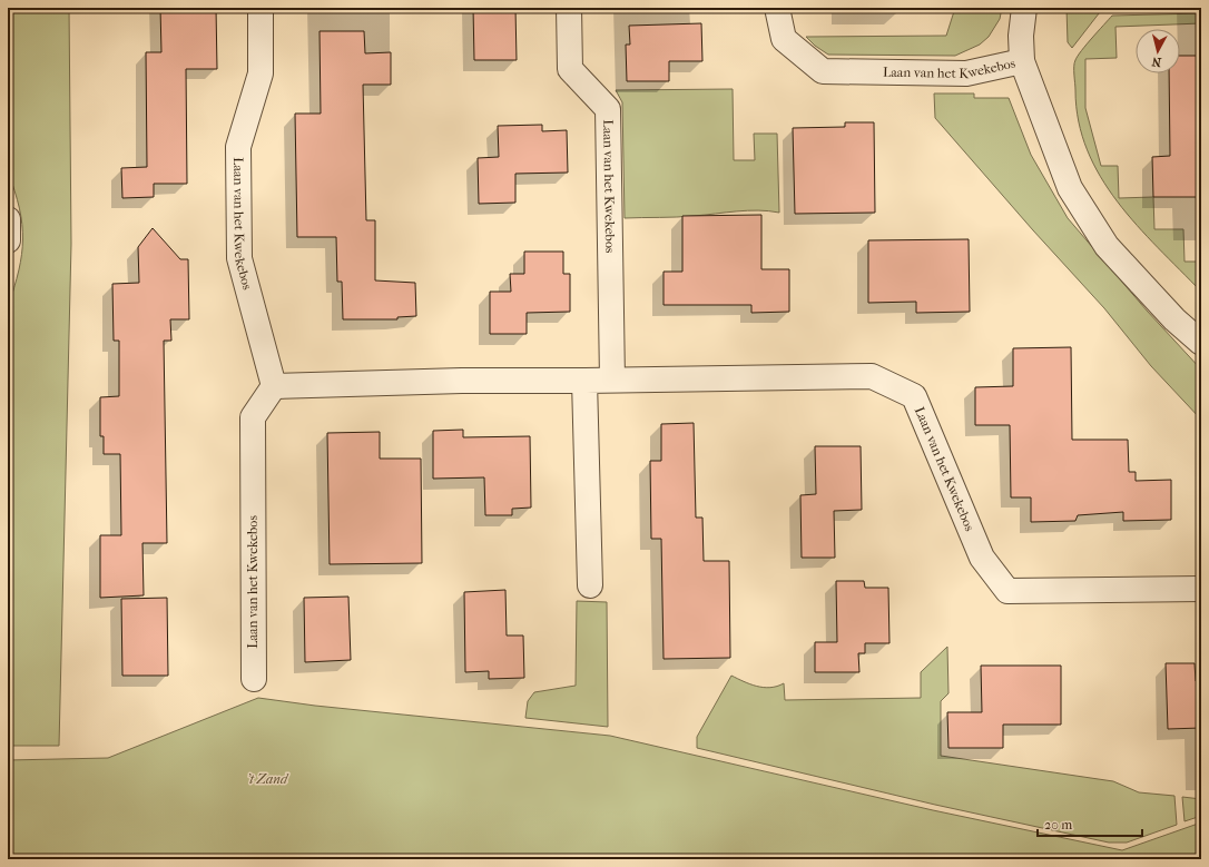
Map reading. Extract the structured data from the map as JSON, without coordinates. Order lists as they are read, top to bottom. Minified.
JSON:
{"streets":{"street":["Laan van het Kwekebos"]},"parks":["'t Zand"],"scale_bar":"20 m","north":"bottom"}
